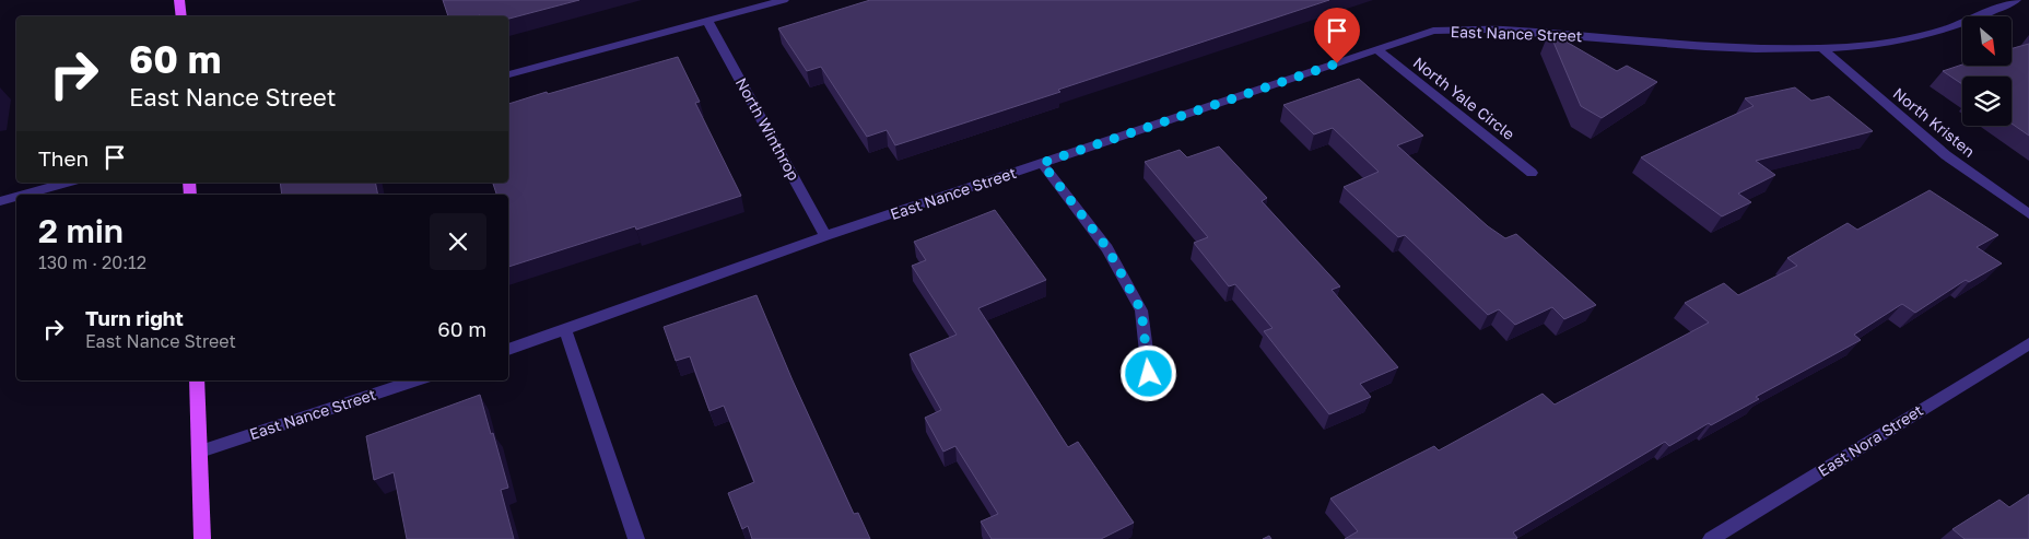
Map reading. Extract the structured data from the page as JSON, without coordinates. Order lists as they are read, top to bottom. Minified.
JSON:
{"streets":{"street":["East Nance Street","North Yale Circle","North Kristen","North Winthrop","East Nora Street"]},"crossings":[["East Nance Street","North Yale Circle"],["East Nance Street","North Kristen"],["East Nance Street","North Winthrop"]],"north":"bottom right","page":{"turn":["60 m","East Nance Street"],"then":"Then","heading":["2 min","130 m · 20:12"],"list":[{"name":"Turn right","note":"East Nance Street","value":"60 m"}]}}
